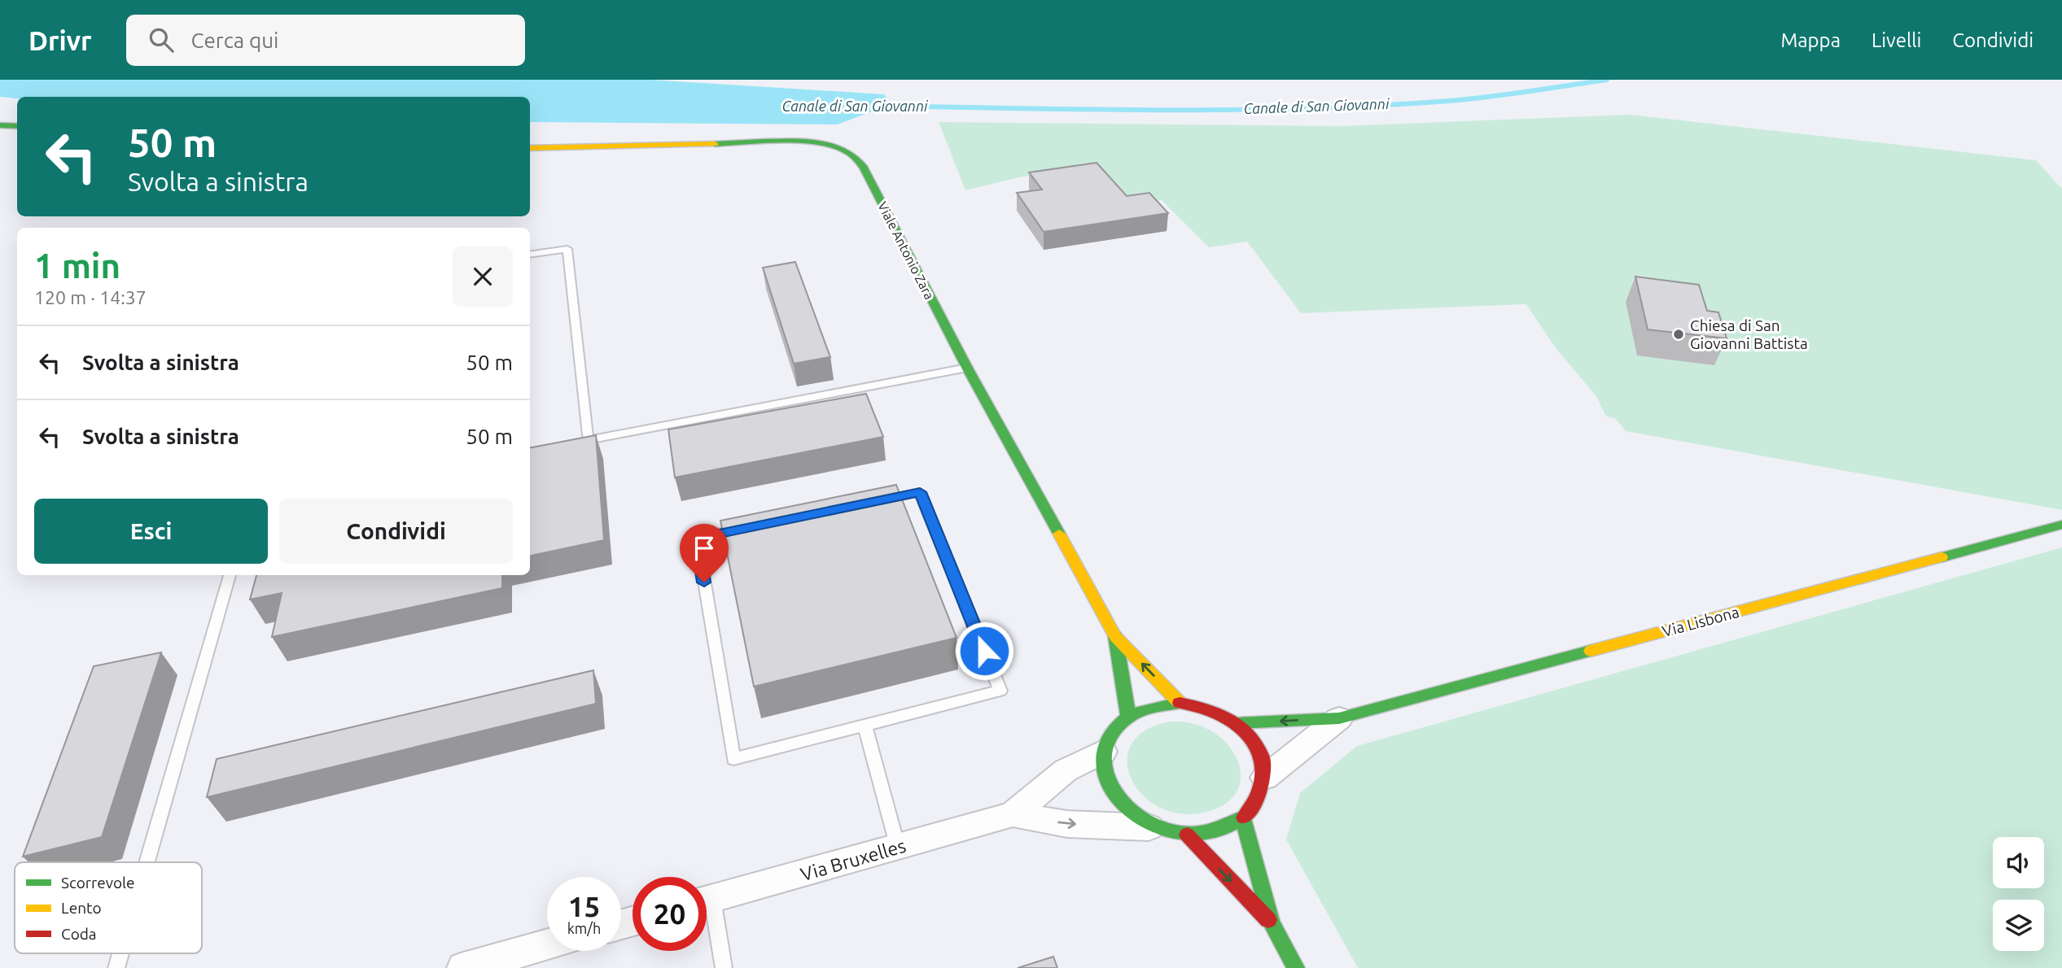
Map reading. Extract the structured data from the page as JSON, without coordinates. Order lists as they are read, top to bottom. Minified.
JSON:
{"streets":{"main road":["Viale Antonio Zara","Via Lisbona"],"street":["Via Bruxelles"]},"crossings":[["Viale Antonio Zara","Via Lisbona"],["Viale Antonio Zara","Via Bruxelles"],["Via Lisbona","Via Bruxelles"]],"water":["Canale di San Giovanni"],"places":["Chiesa di San Giovanni Battista"],"legend":["Scorrevole","Lento","Coda"],"page":{"header":"Drivr","search":"Cerca qui","nav":["Mappa","Livelli","Condividi"],"turn":["50 m","Svolta a sinistra"],"heading":["1 min","120 m · 14:37"],"list":[{"name":"Svolta a sinistra","value":"50 m"},{"name":"Svolta a sinistra","value":"50 m"}],"buttons":["Esci","Condividi"],"speed":"15 km/h","limit":"20"}}
